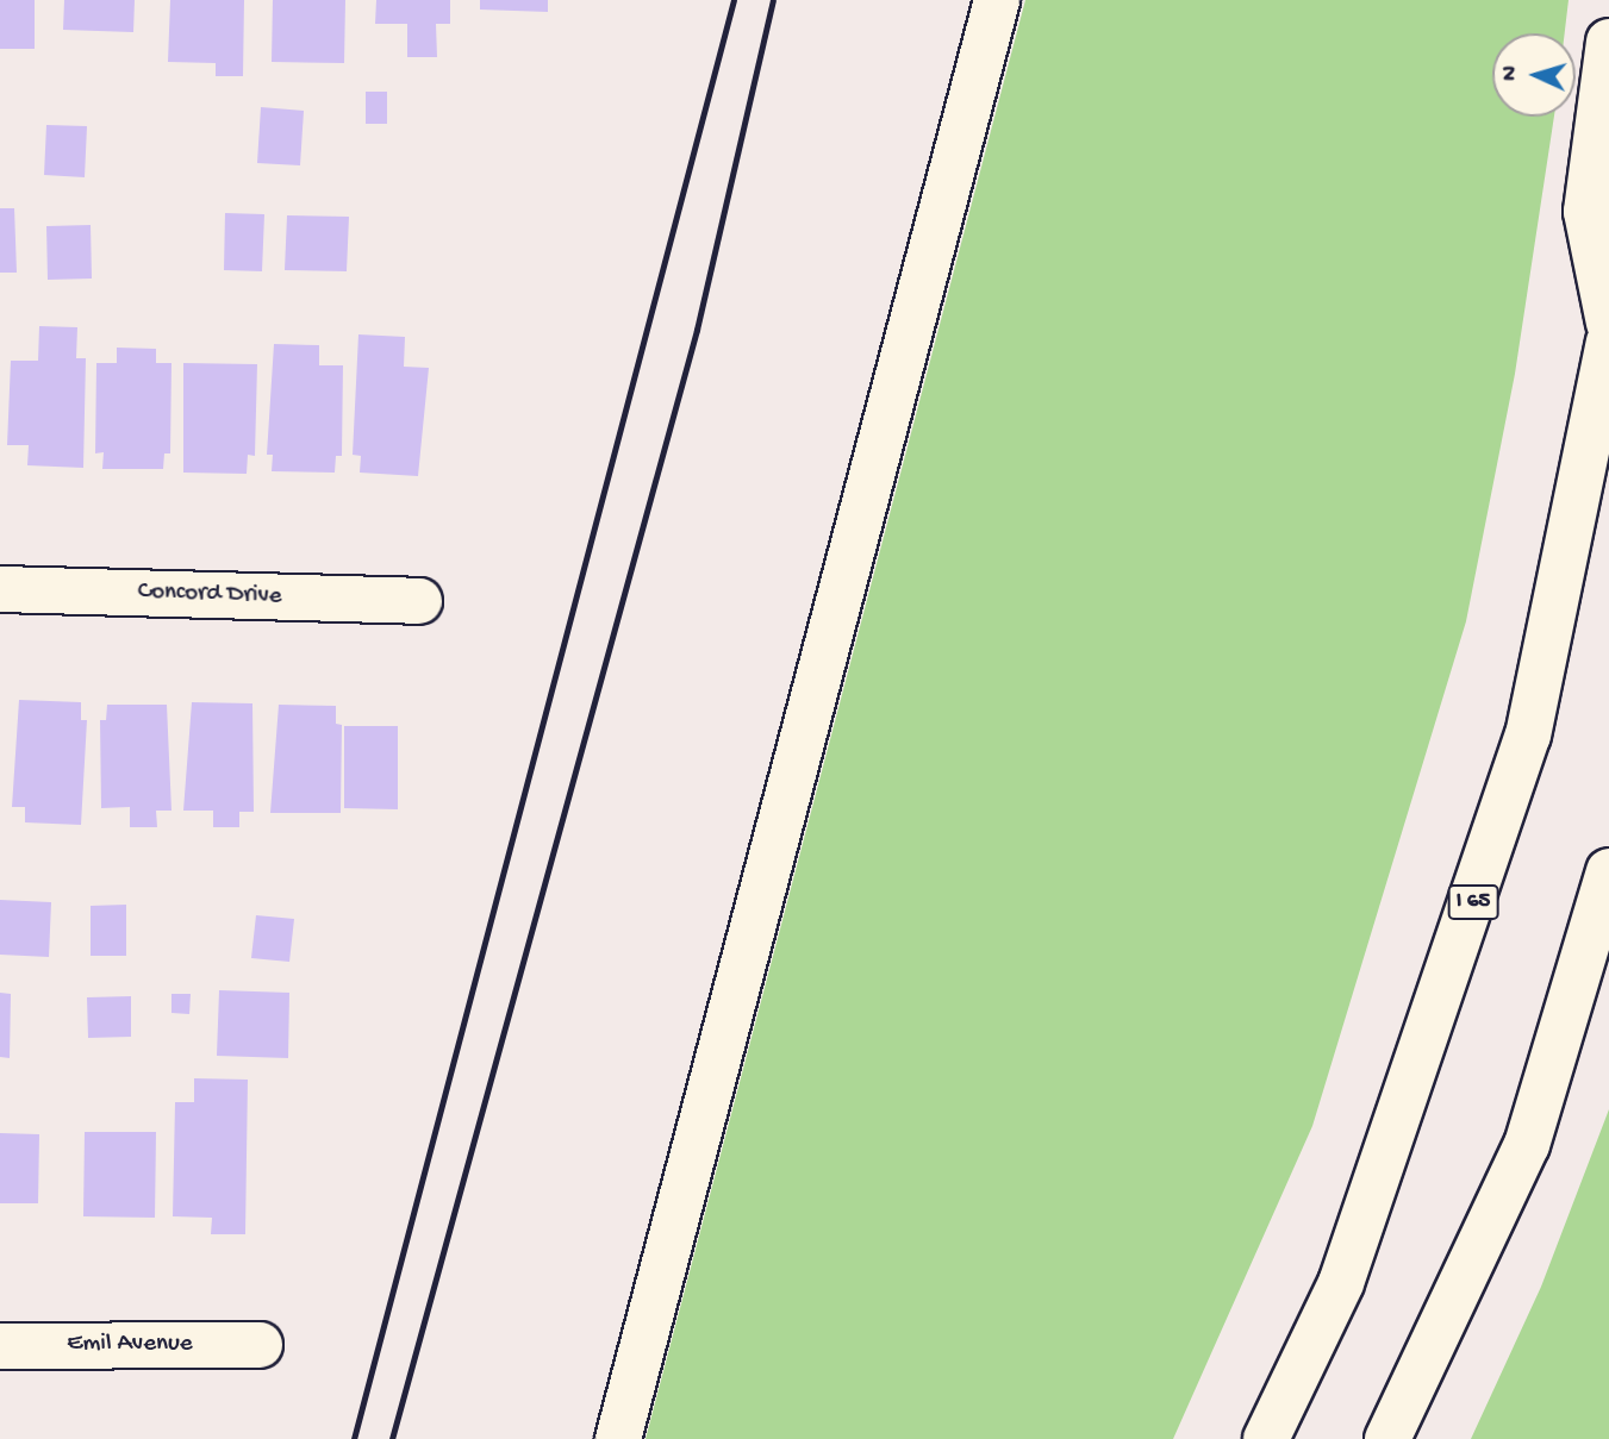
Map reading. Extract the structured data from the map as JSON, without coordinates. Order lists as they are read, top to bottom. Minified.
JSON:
{"streets":{"main road":["Concord Drive","I 65","Emil Avenue"]},"north":"left"}
